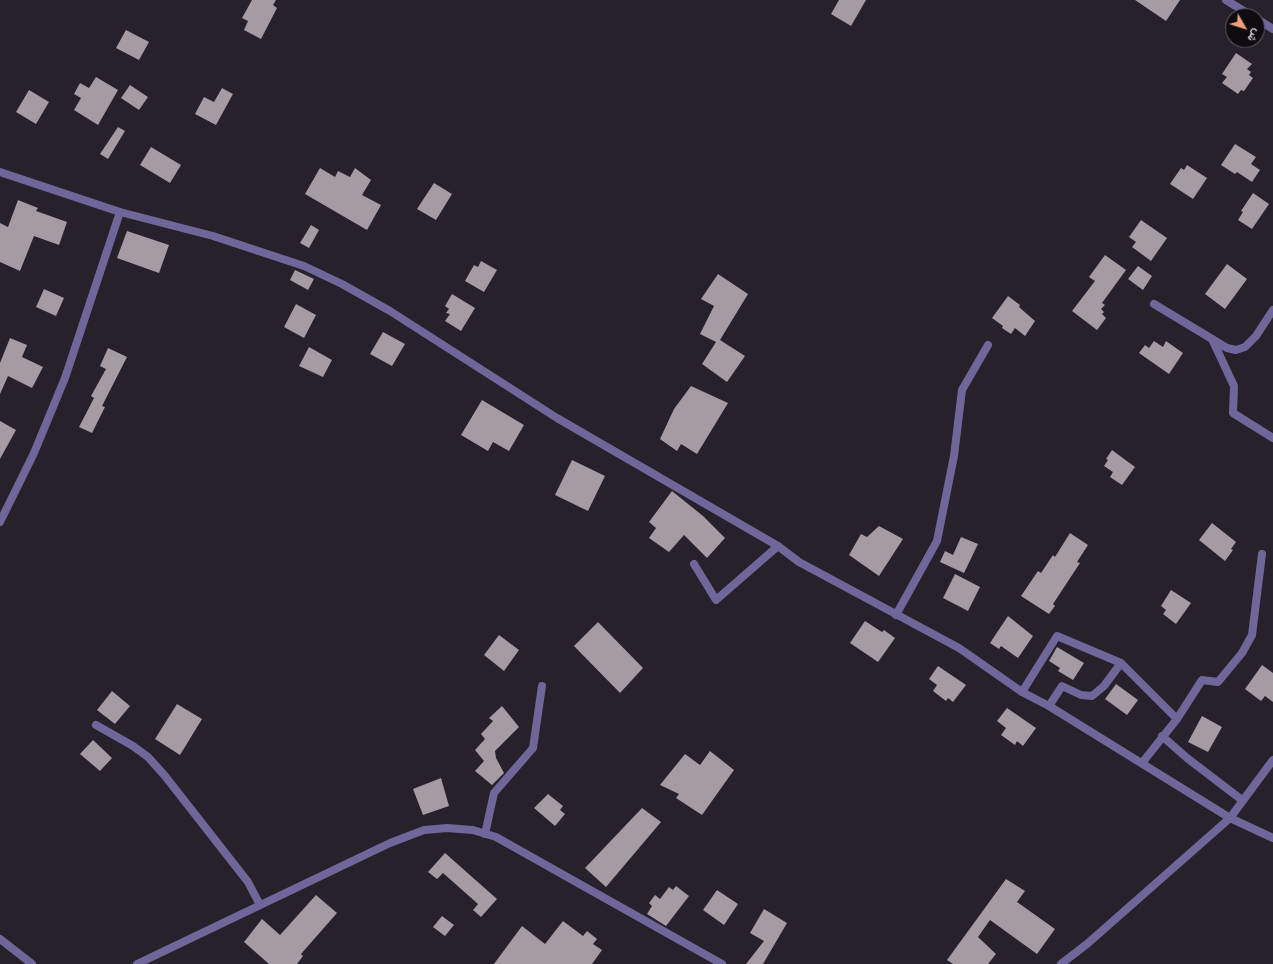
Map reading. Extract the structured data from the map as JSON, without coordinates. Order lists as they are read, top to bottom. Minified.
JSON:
{"north":"bottom right"}
